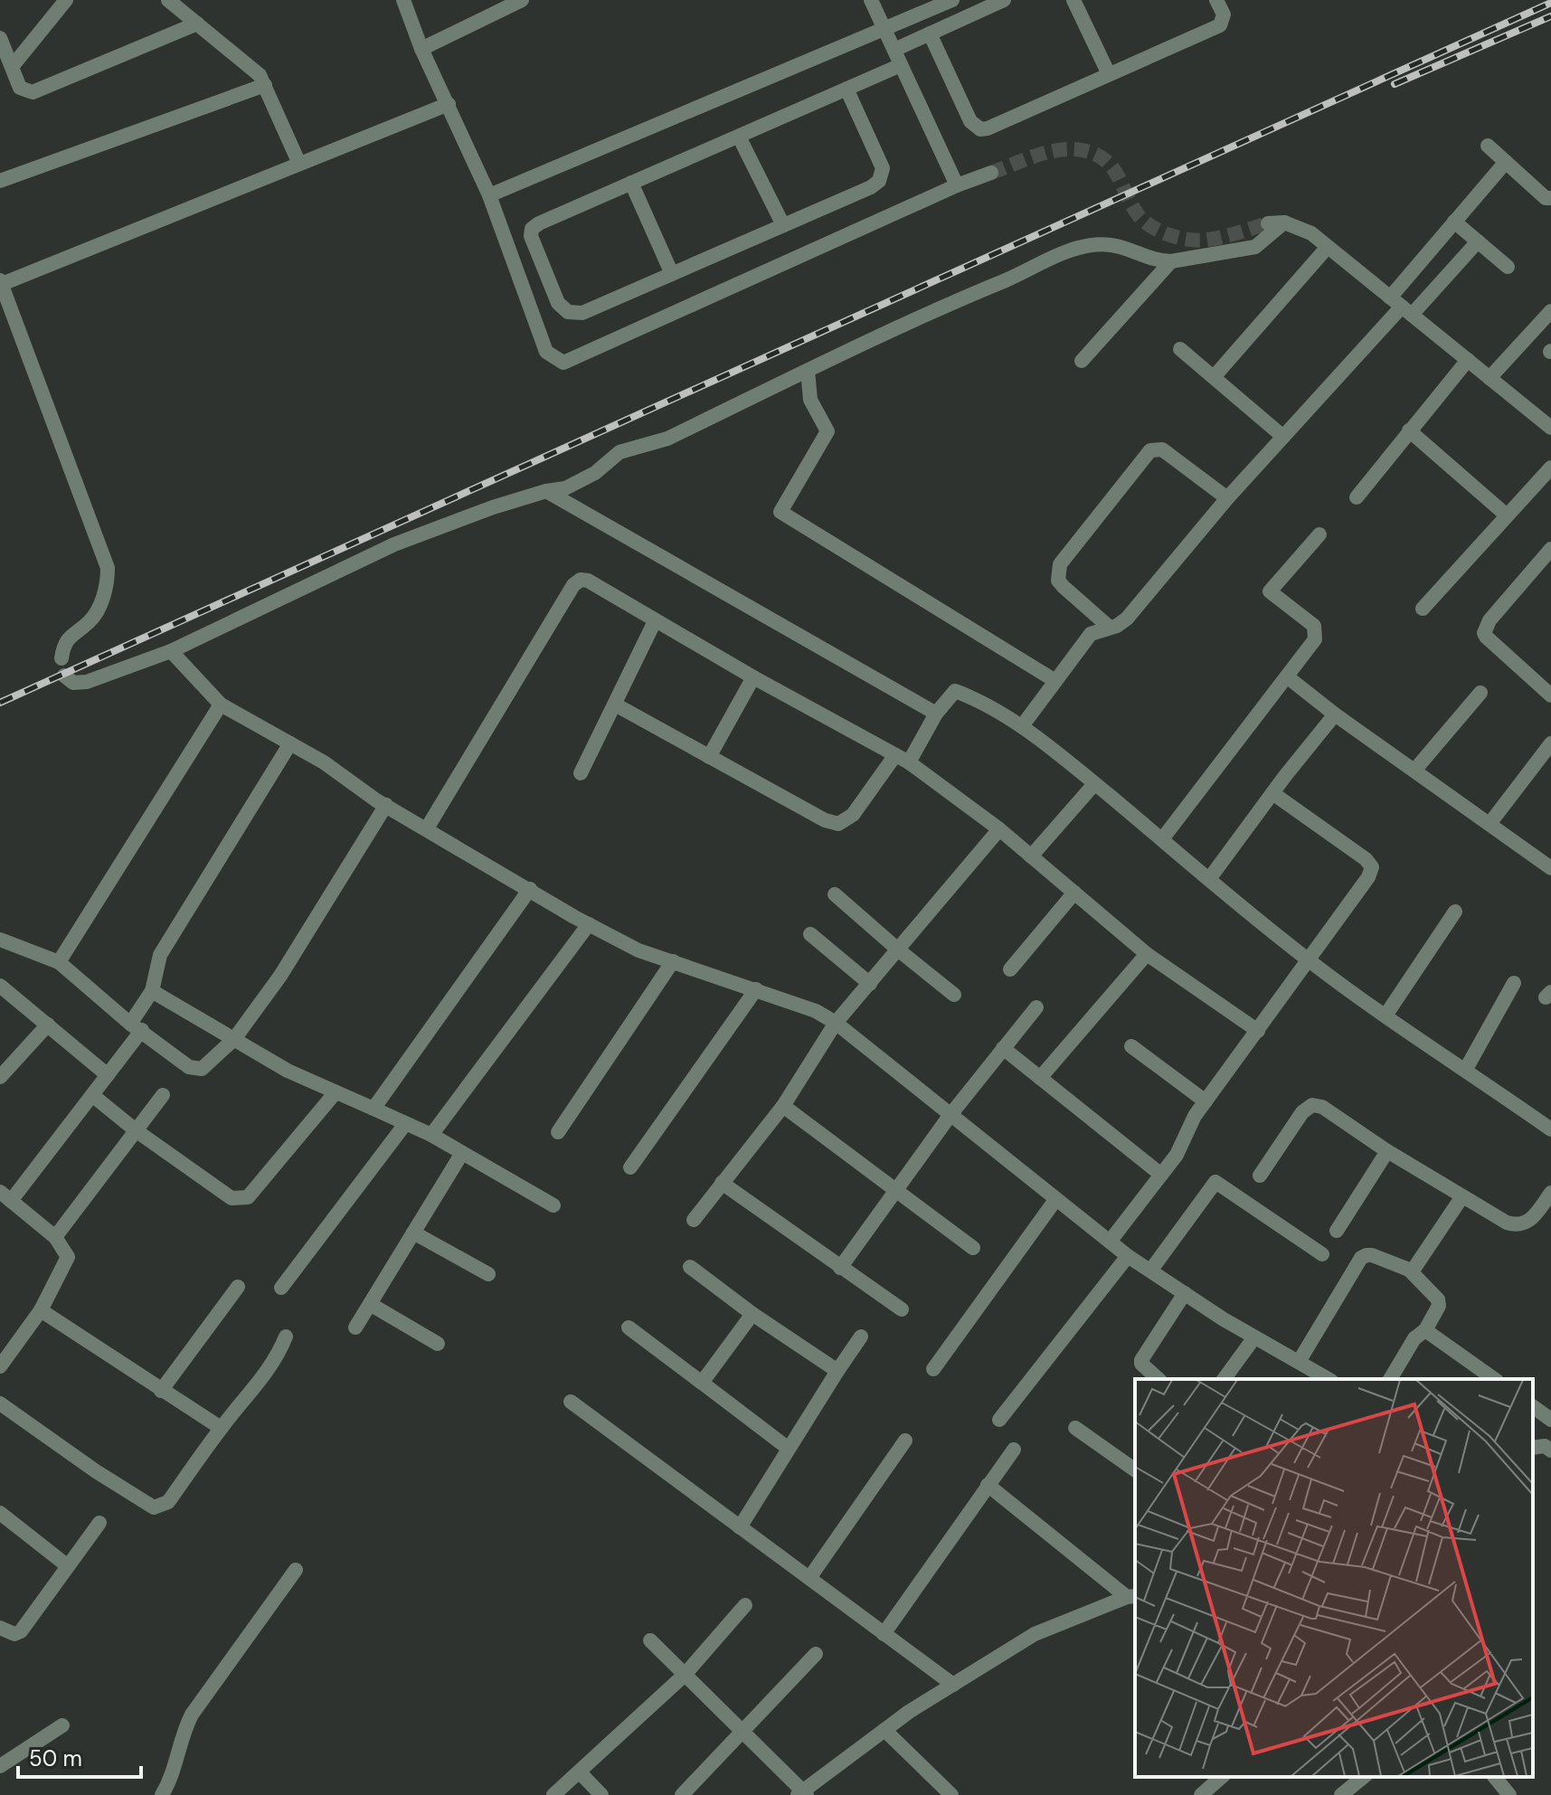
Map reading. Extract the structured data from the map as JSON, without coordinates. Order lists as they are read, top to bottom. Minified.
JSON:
{"scale_bar":"50 m"}
